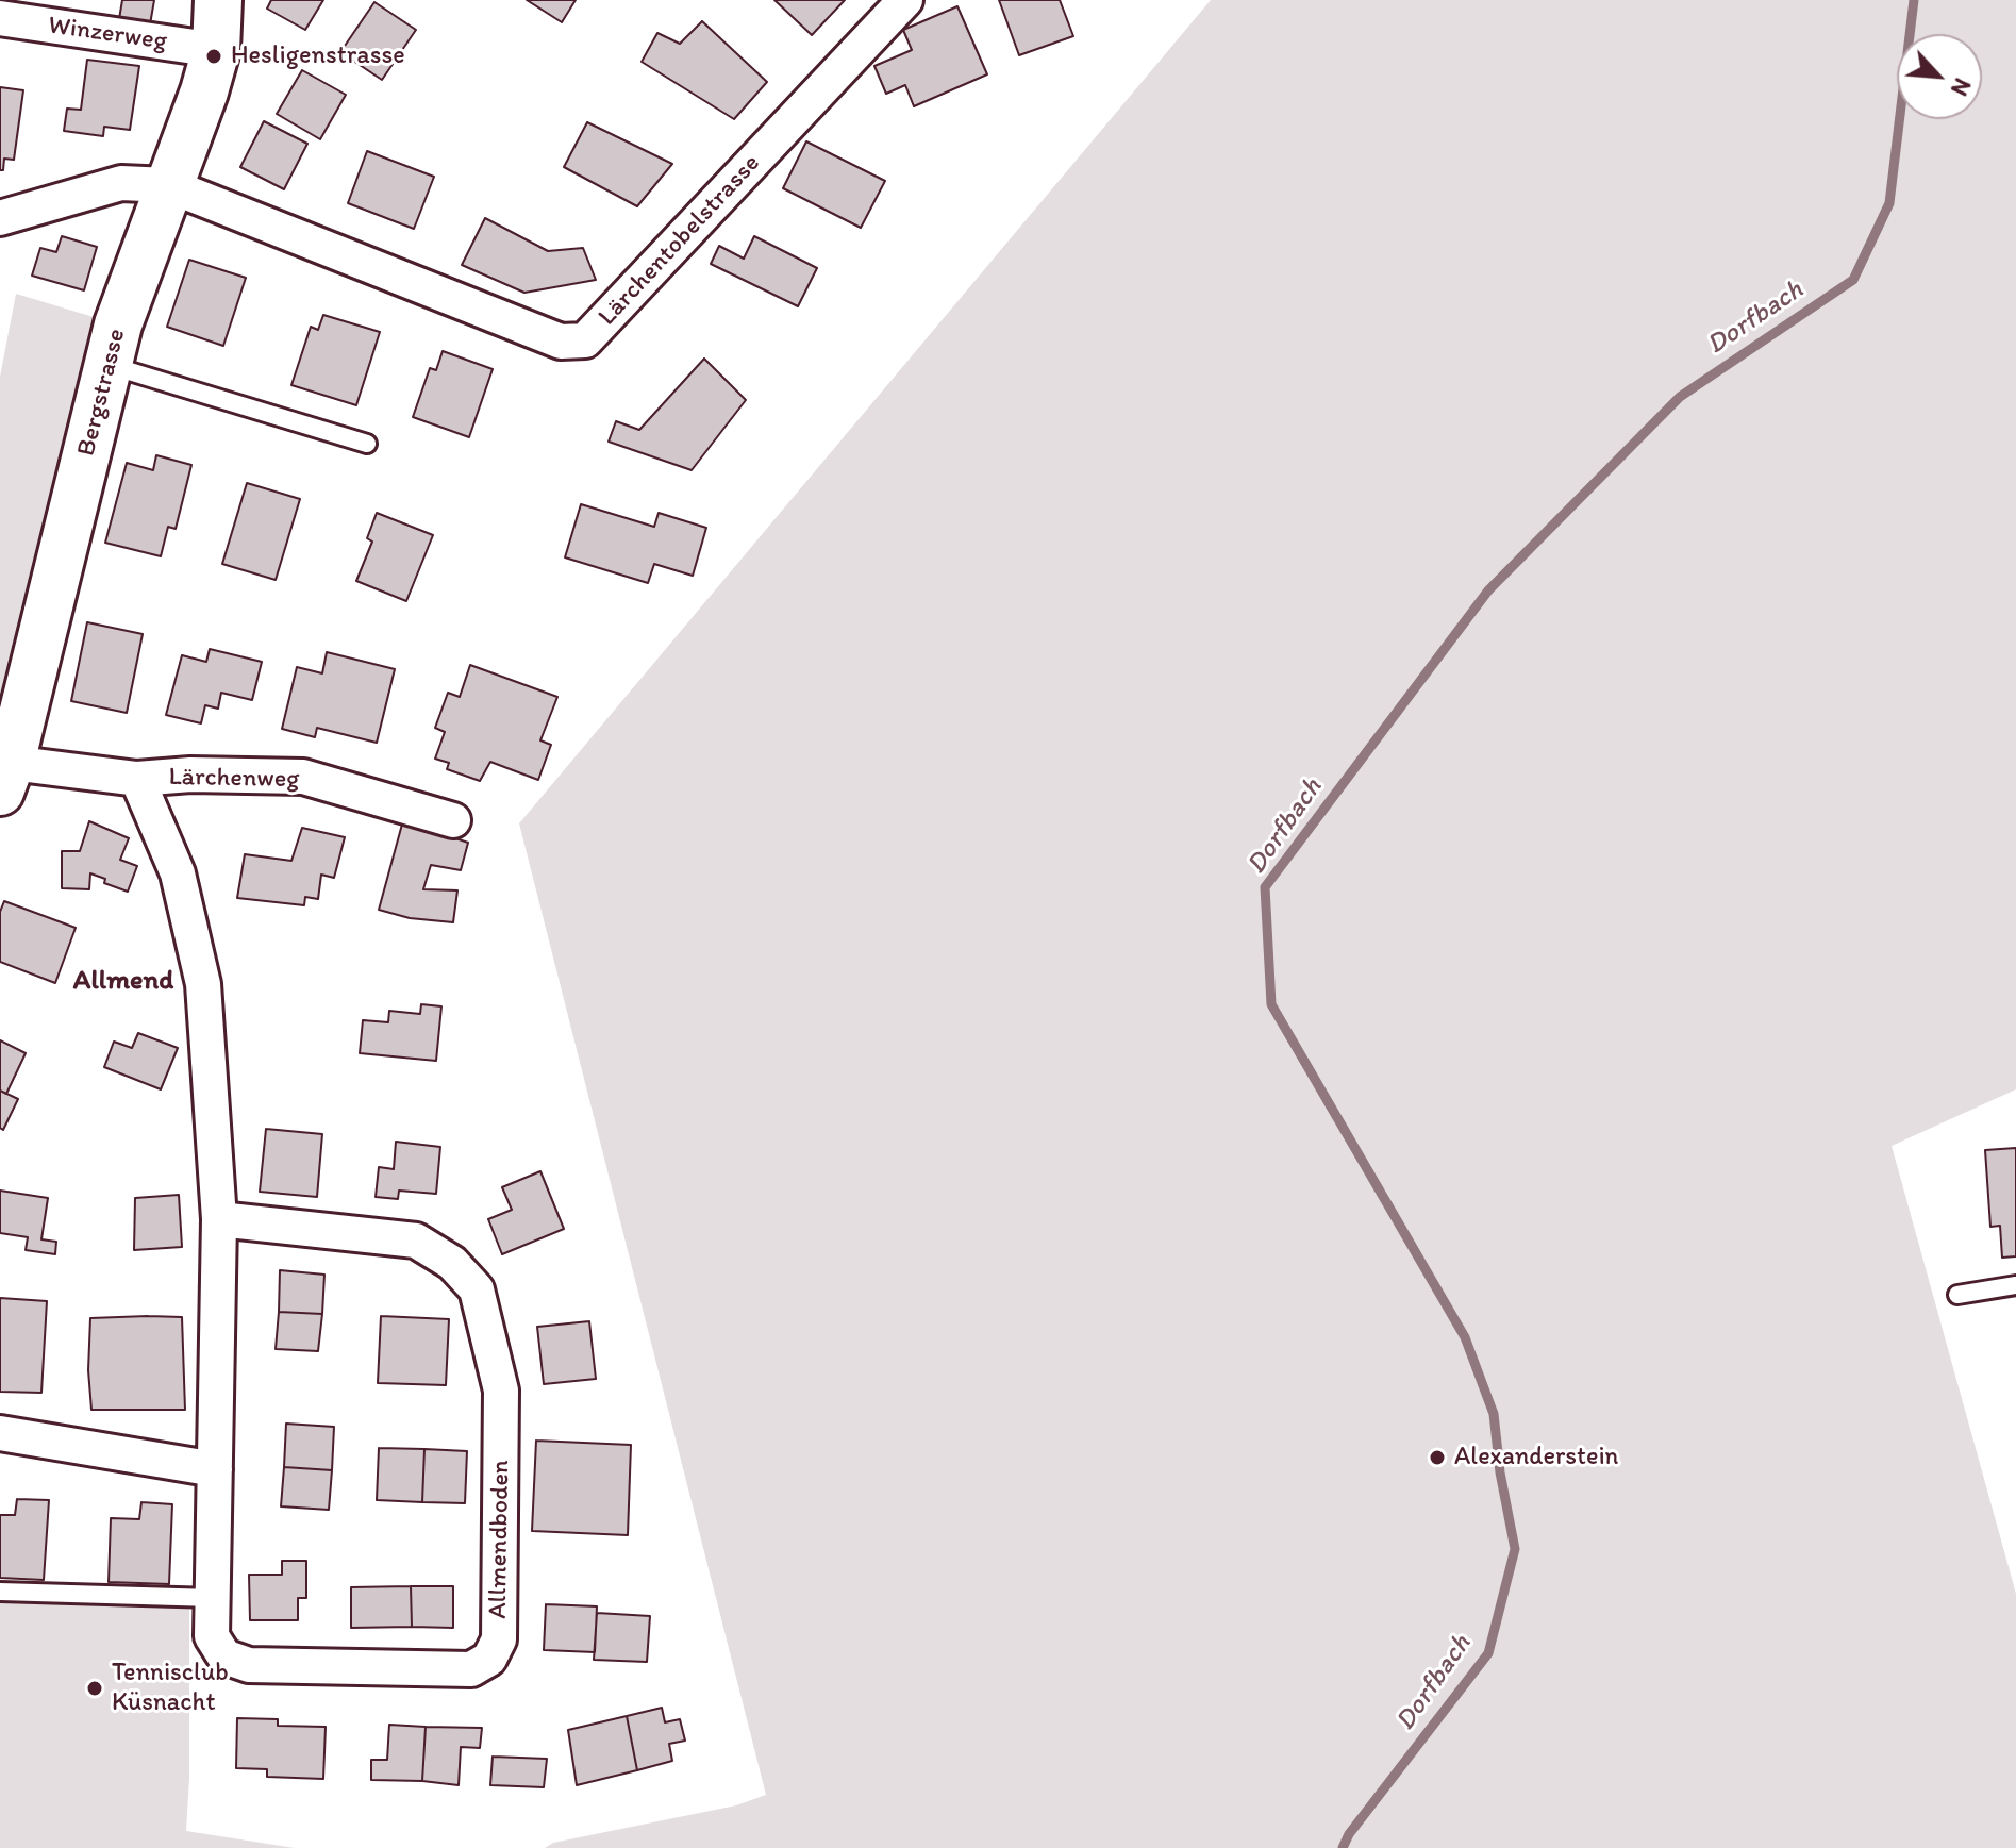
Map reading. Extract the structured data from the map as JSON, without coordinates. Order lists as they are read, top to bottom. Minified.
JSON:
{"streets":{"street":["Winzerweg","Lärchentobelstrasse","Bergstrasse","Lärchenweg","Allmendboden"]},"crossings":[["Winzerweg","Bergstrasse"],["Lärchentobelstrasse","Bergstrasse"],["Bergstrasse","Lärchenweg"],["Lärchenweg","Allmendboden"]],"districts":["Allmend"],"water":["Dorfbach"],"places":["Hesligenstrasse","Alexanderstein","Tennisclub Küsnacht"],"north":"bottom right"}
